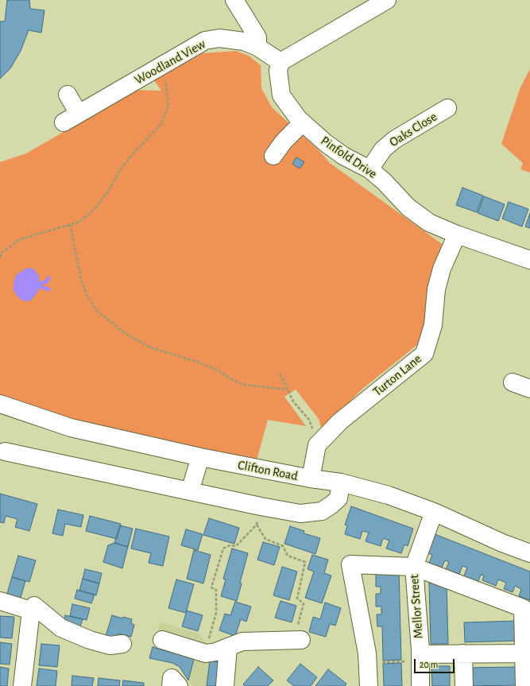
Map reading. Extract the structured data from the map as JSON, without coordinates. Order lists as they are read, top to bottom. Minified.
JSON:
{"streets":{"street":["Woodland View","Oaks Close","Pinfold Drive","Turton Lane","Clifton Road","Mellor Street"]},"crossings":[["Woodland View","Pinfold Drive"],["Oaks Close","Pinfold Drive"],["Pinfold Drive","Turton Lane"],["Clifton Road","Mellor Street"]],"scale_bar":"20 m"}
